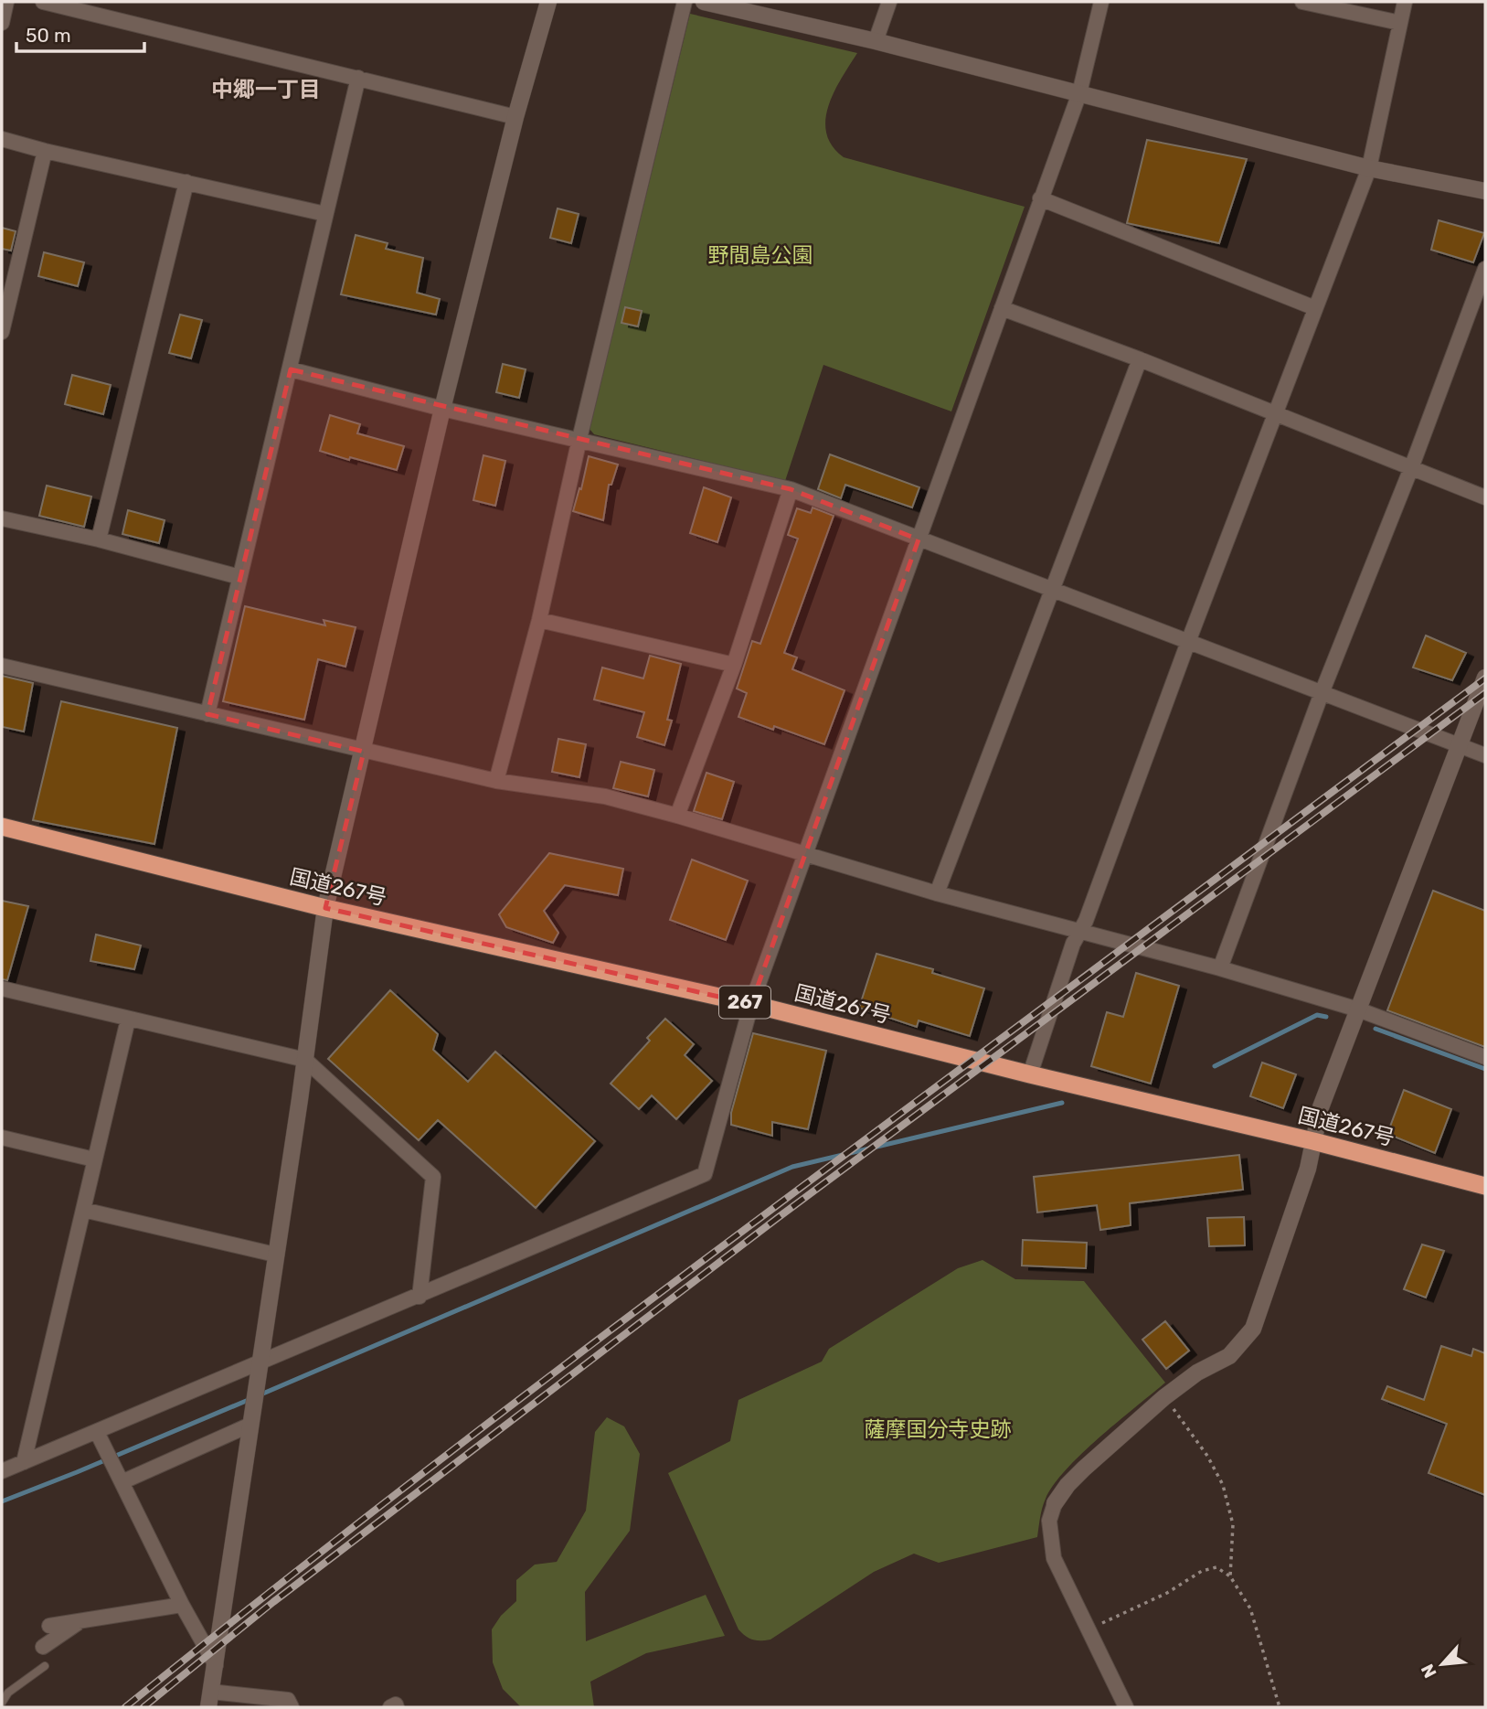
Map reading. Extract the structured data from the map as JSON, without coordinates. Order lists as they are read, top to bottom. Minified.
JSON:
{"streets":{"highway":["国道267号","267"]},"districts":["中郷一丁目"],"parks":["野間島公園","薩摩国分寺史跡"],"scale_bar":"50 m","north":"bottom left"}
